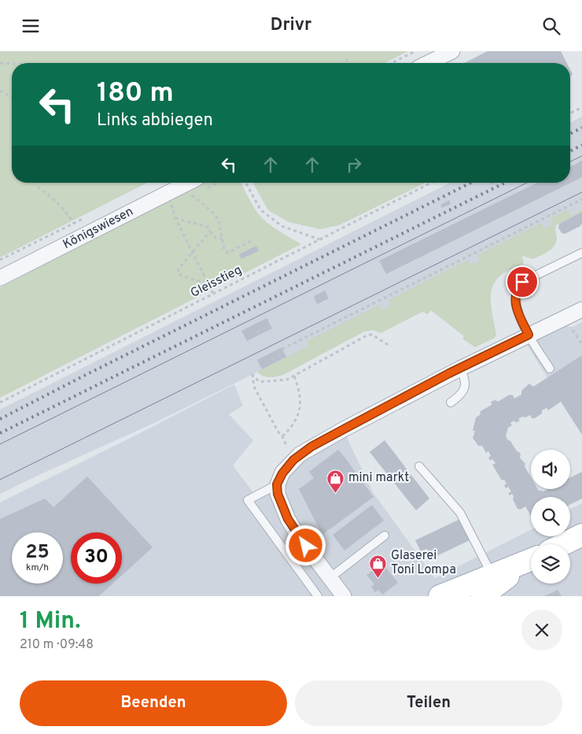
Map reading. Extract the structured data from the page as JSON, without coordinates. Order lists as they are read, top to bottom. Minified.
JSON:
{"streets":{"street":["Königswiesen"],"path":["Gleisstieg"]},"places":{"shop":["mini markt","Glaserei Toni Lompa"]},"page":{"header":"Drivr","turn":["180 m","Links abbiegen"],"speed":"25 km/h","limit":"30","heading":["1 Min.","210 m · 09:48"],"buttons":["Beenden","Teilen"]}}
